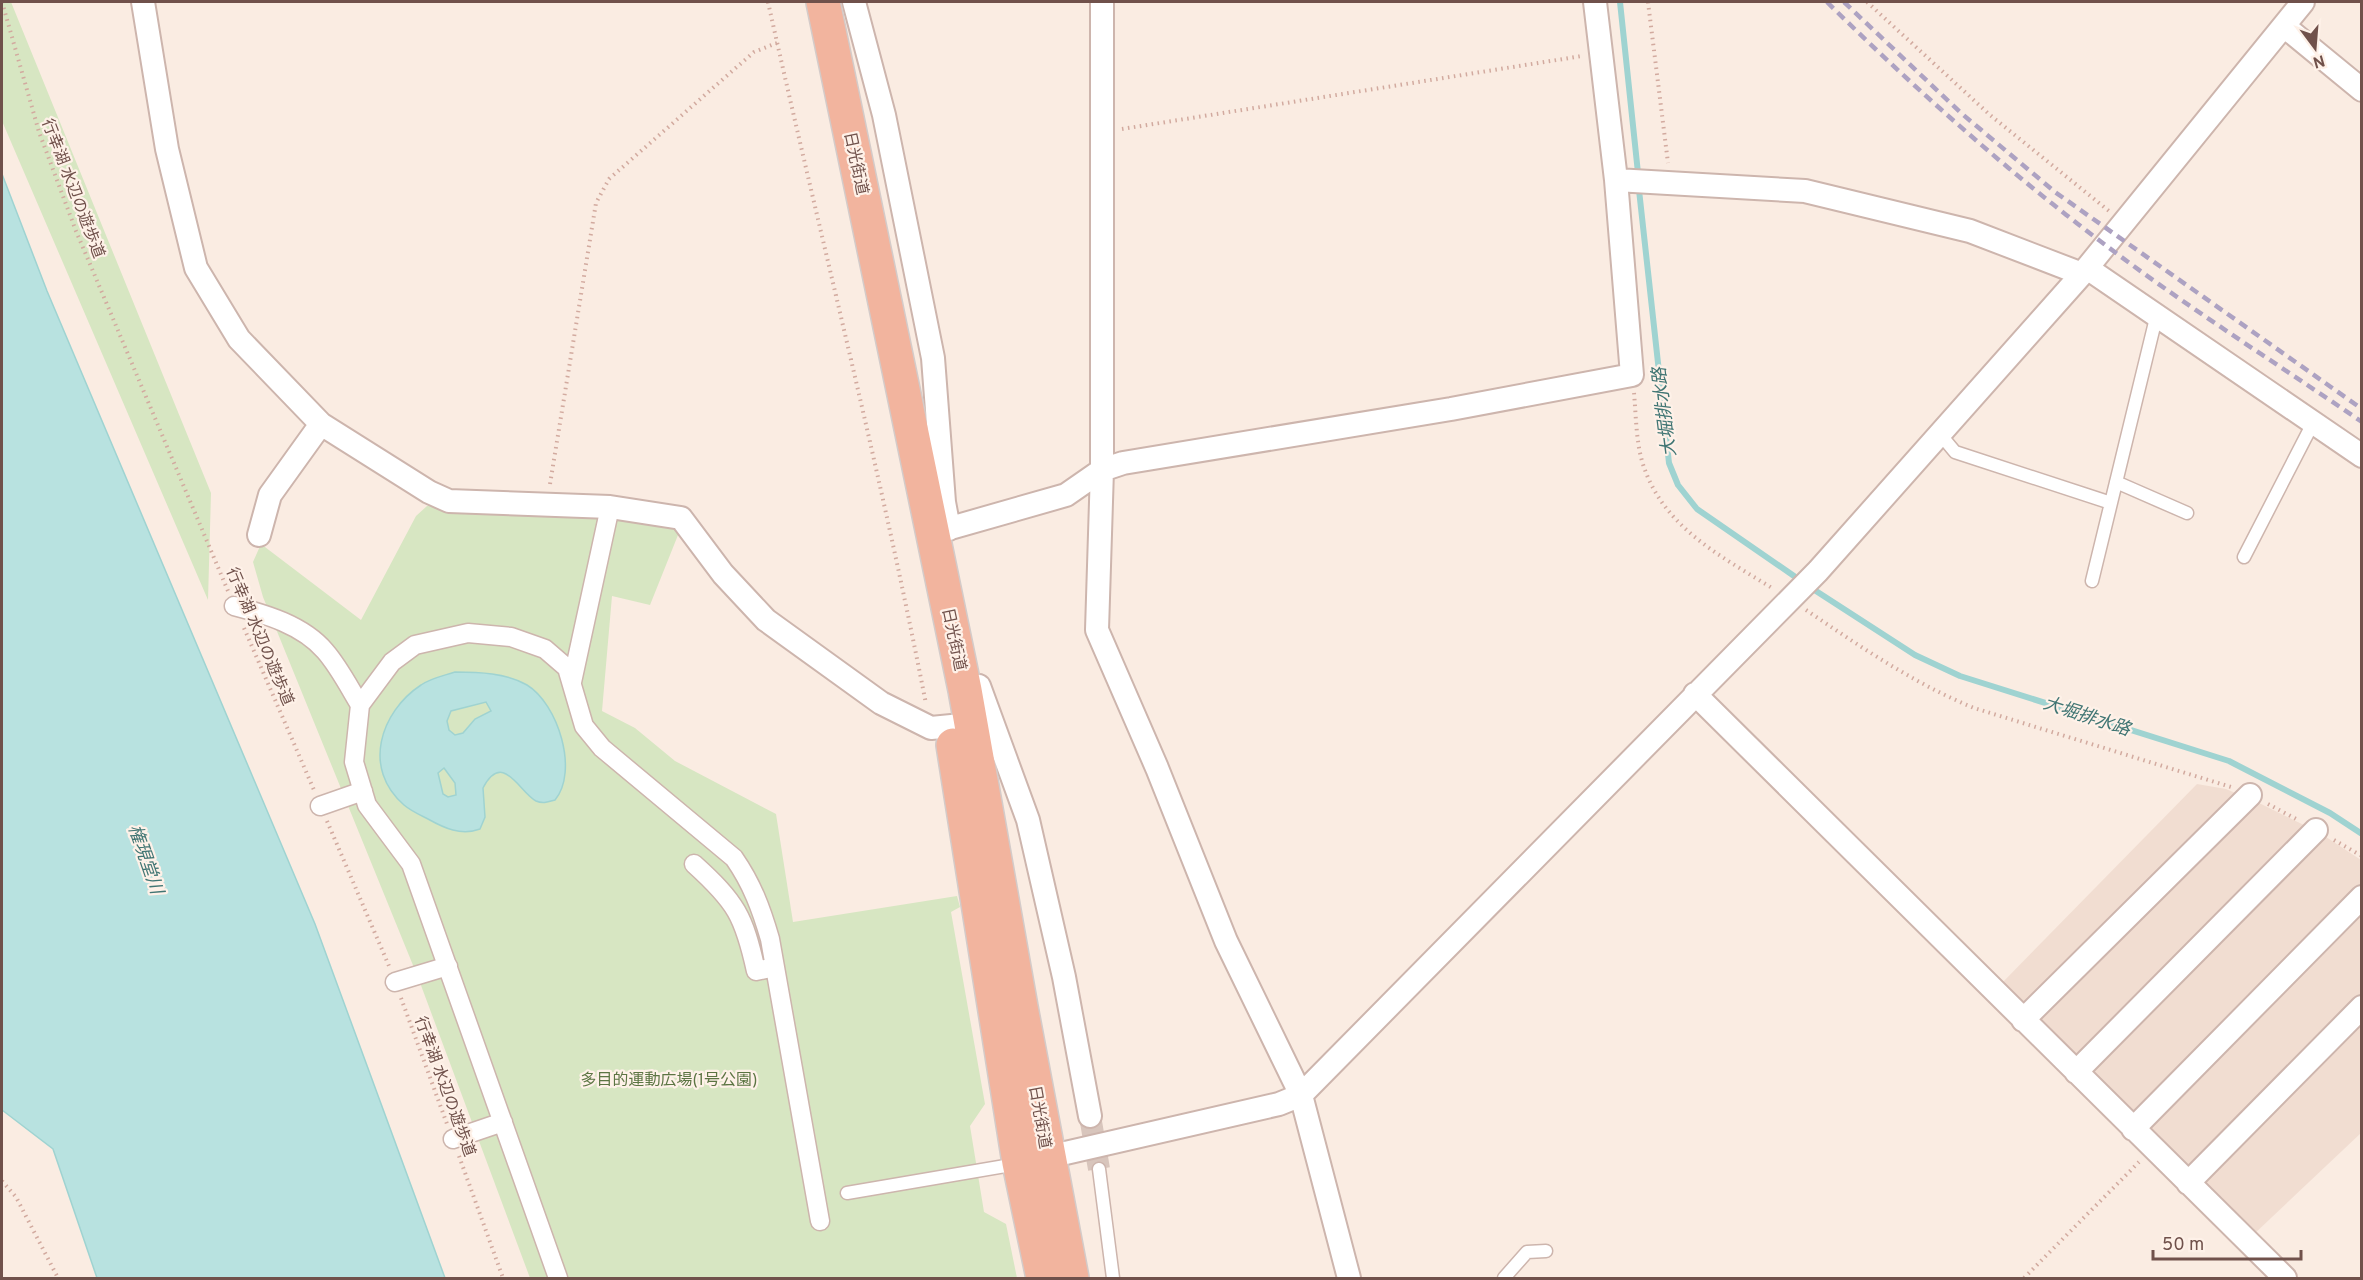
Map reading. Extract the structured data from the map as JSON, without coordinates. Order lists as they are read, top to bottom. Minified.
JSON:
{"streets":{"highway":["日光街道"],"path":["行幸湖 水辺の遊歩道"]},"water":["大堀排水路","権現堂川"],"parks":["多目的運動広場(1号公園)"],"scale_bar":"50 m","north":"bottom"}
